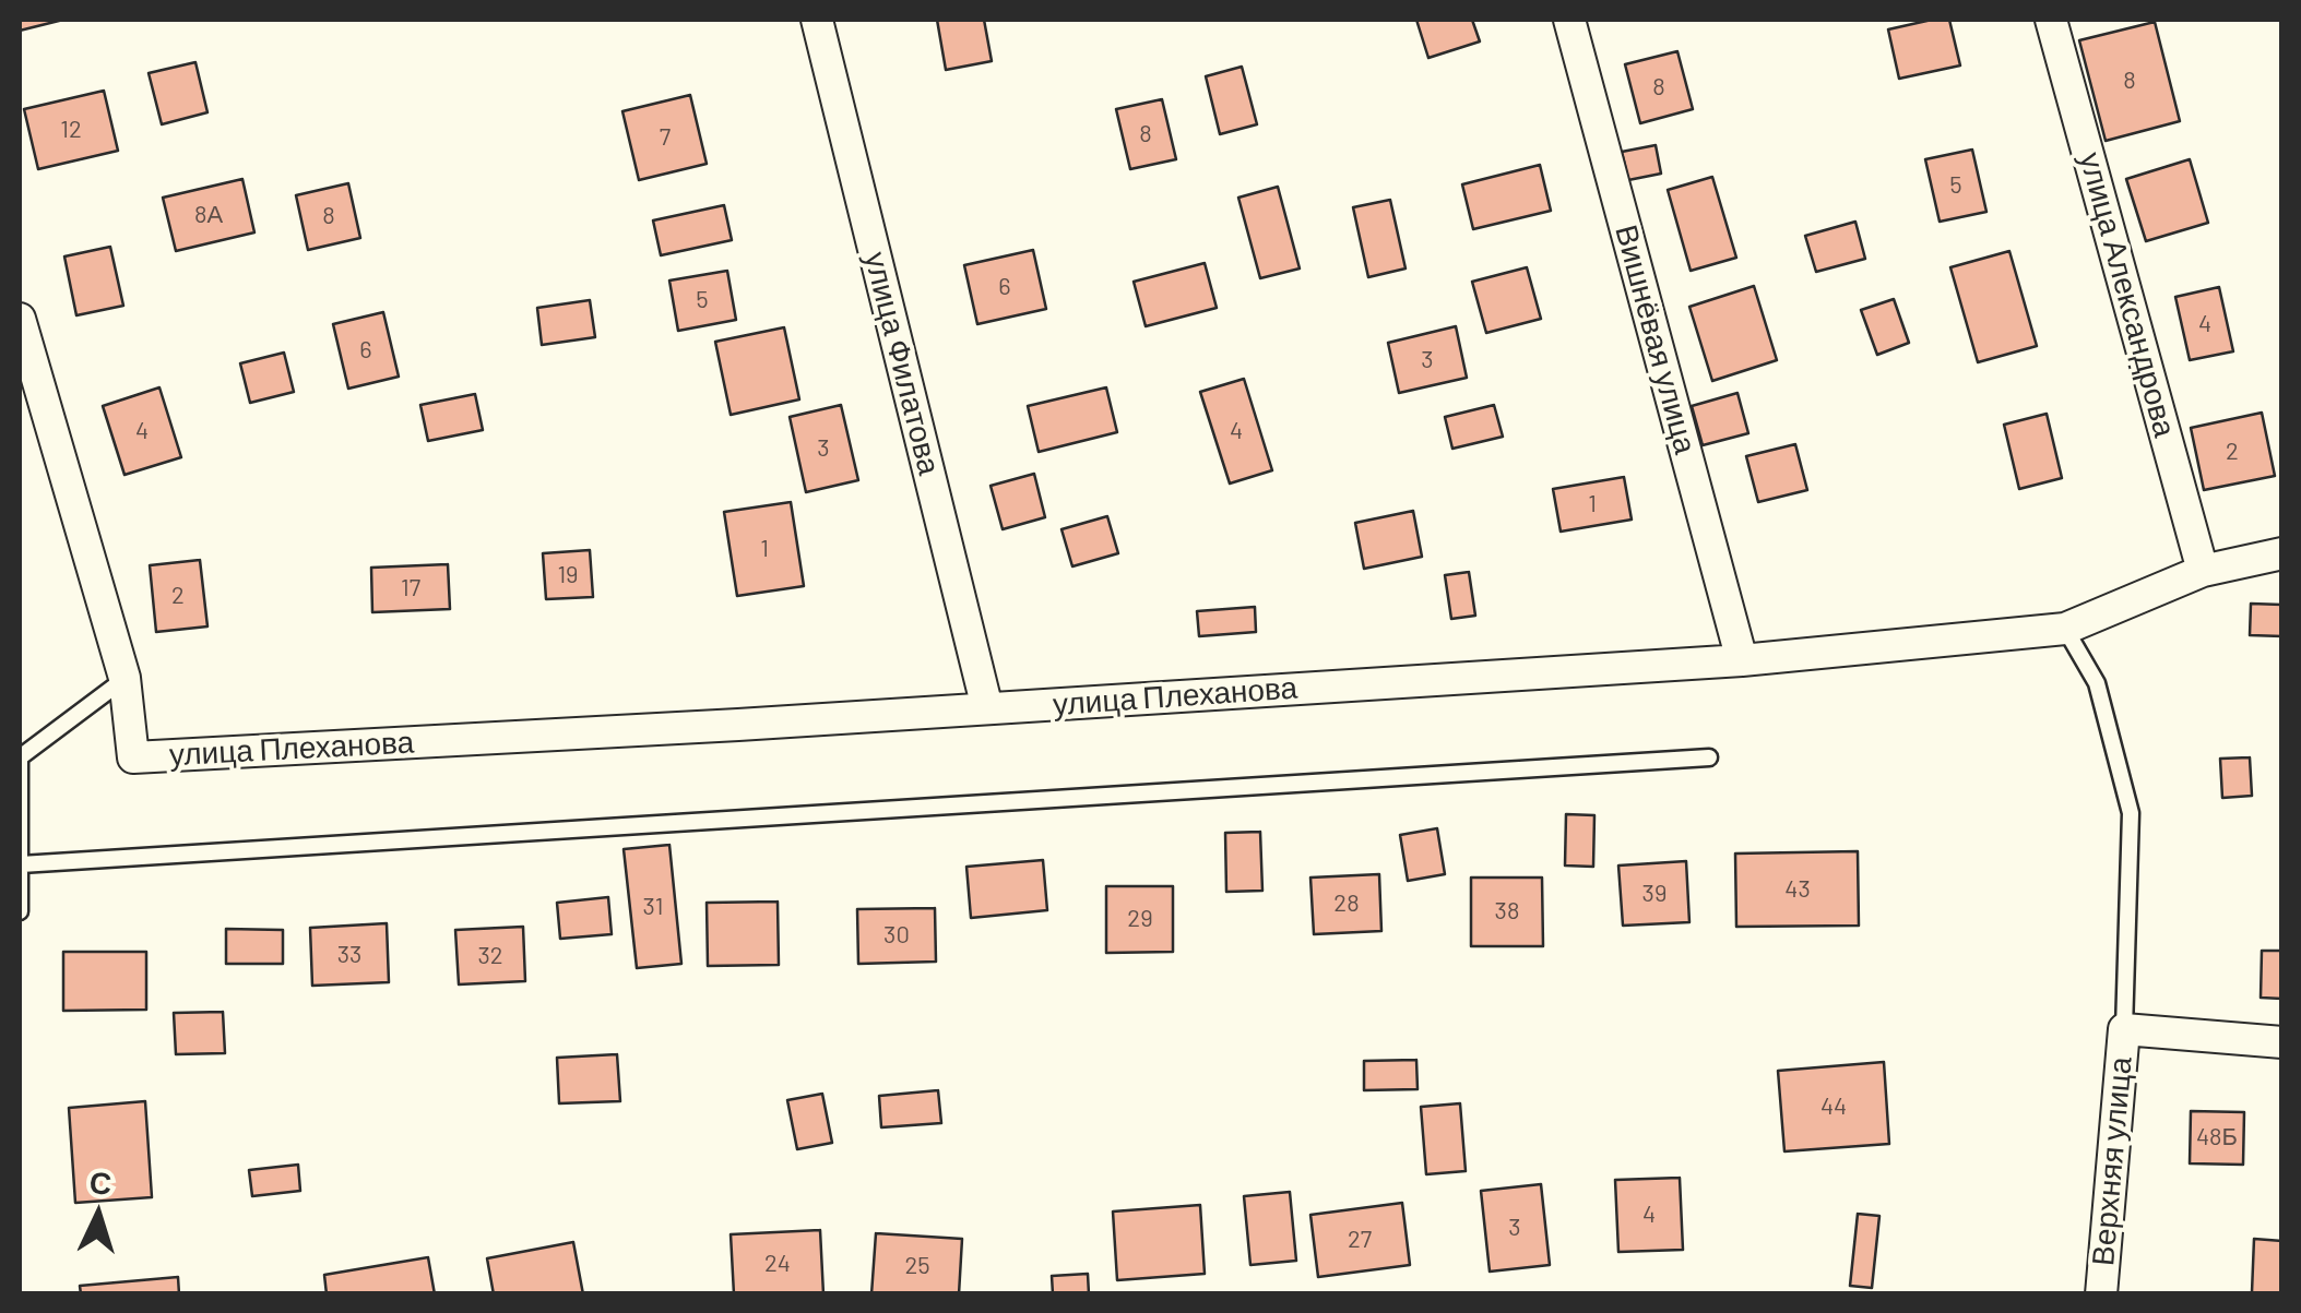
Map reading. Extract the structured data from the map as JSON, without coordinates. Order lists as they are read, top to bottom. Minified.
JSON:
{"streets":{"street":["улица Александрова","Вишнёвая улица","улица Филатова","улица Плеханова","Верхняя улица"]},"crossings":[["улица Александрова","улица Плеханова"],["Вишнёвая улица","улица Плеханова"],["улица Филатова","улица Плеханова"]],"house_numbers":["8","8","12","8","7","5","8А","8","6","5","4","6","3","4","4","3","2","1","1","19","17","2","43","39","28","31","38","29","30","33","32","44","48Б","4","3","27","24","25"],"north":"top"}
